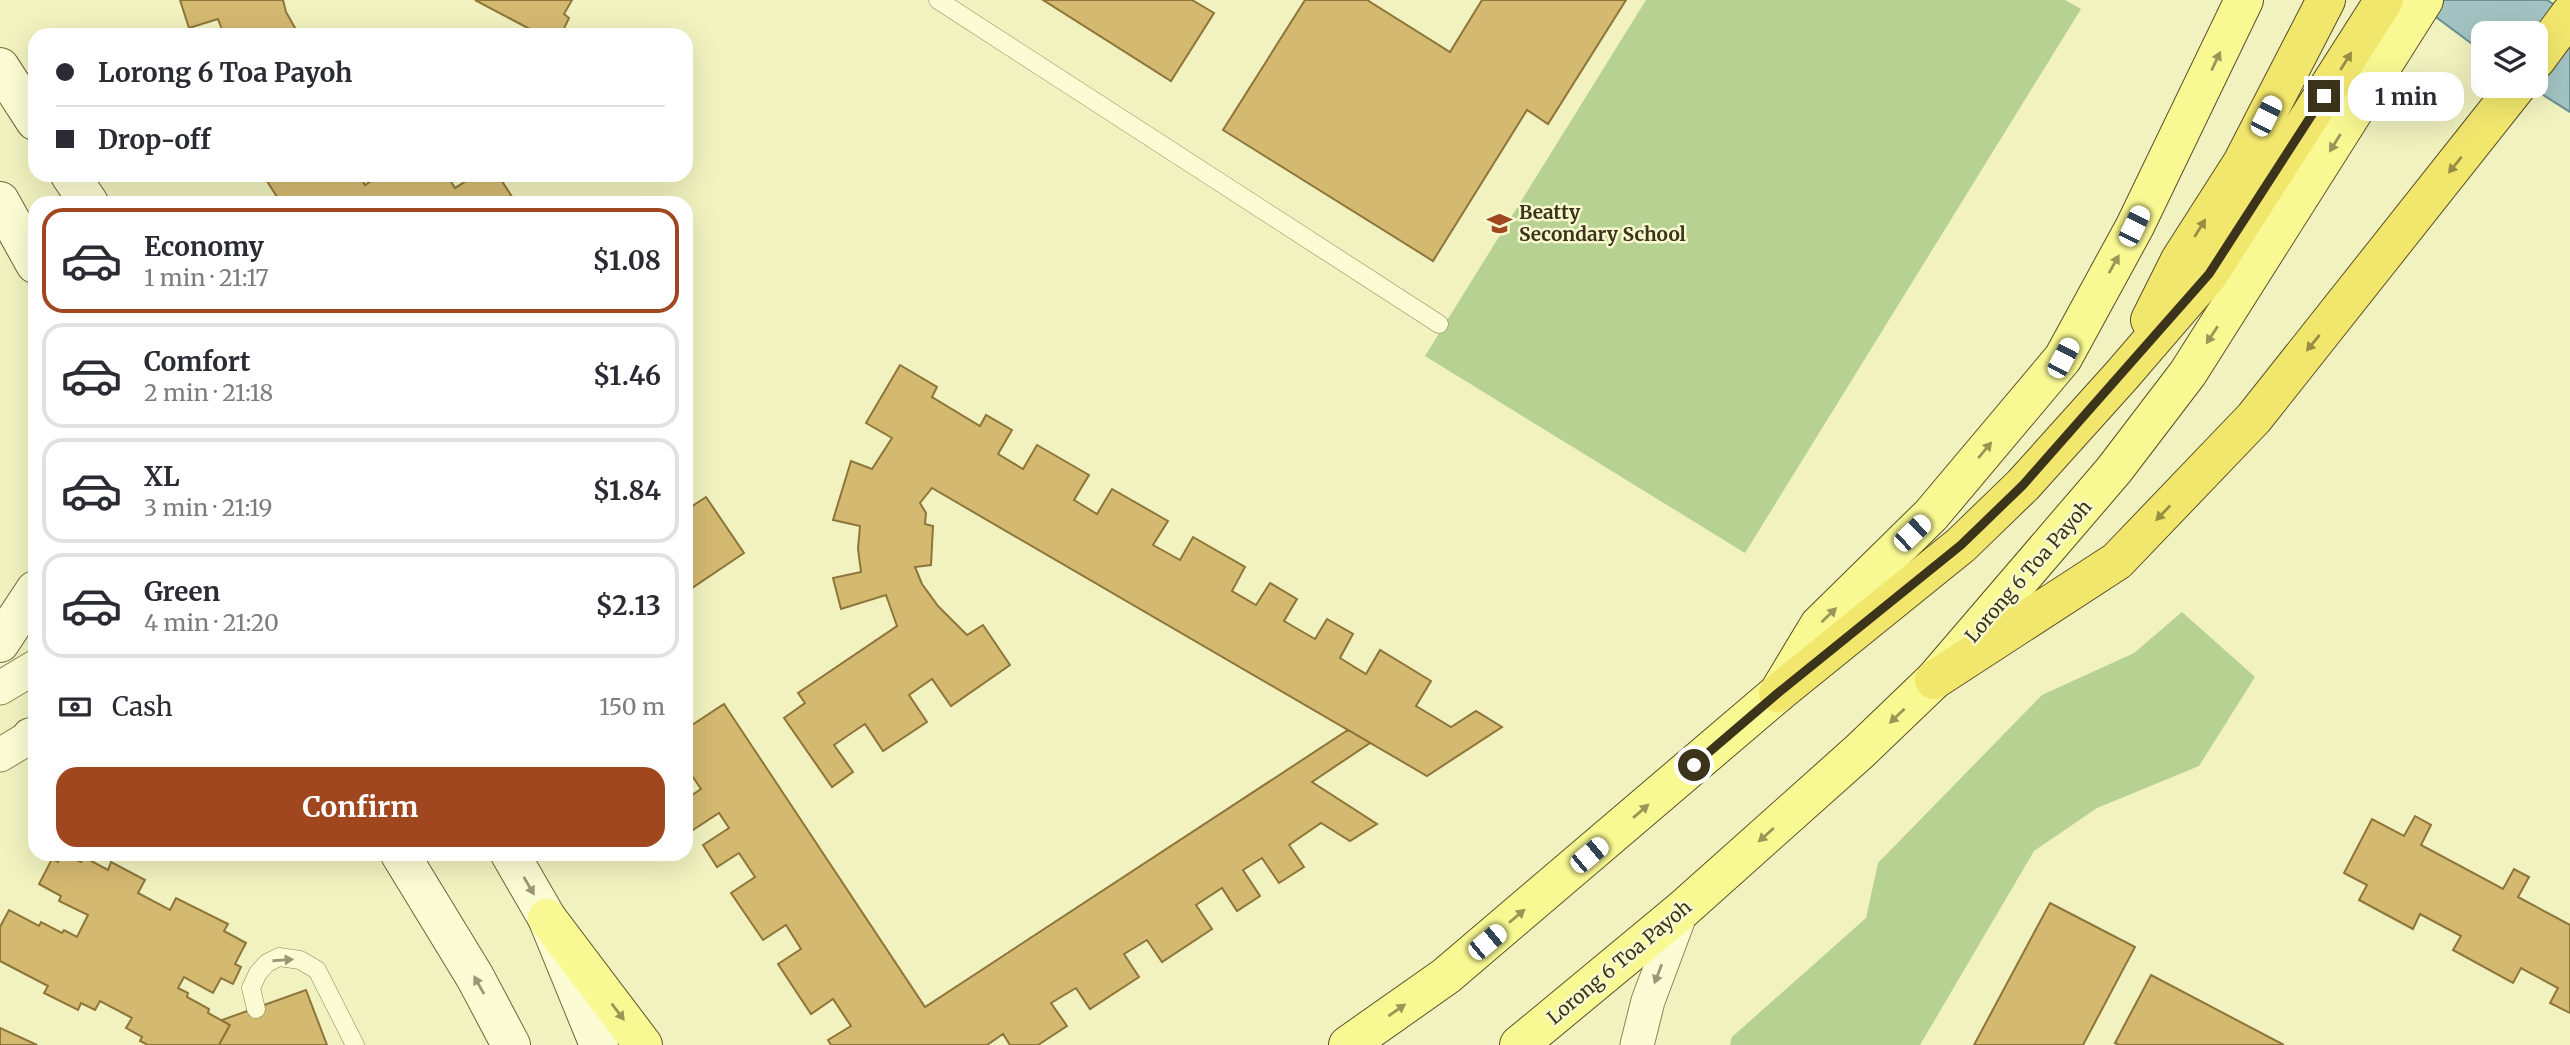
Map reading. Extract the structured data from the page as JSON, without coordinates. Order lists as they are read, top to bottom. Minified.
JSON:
{"streets":{"main road":["Lorong 6 Toa Payoh"]},"places":{"school or university":["Beatty Secondary School"]},"page":{"banner":["Lorong 6 Toa Payoh","Drop-off"],"bubble":"1 min","list":[{"name":"Economy","note":"1 min · 21:17","value":"$1.08"},{"name":"Comfort","note":"2 min · 21:18","value":"$1.46"},{"name":"XL","note":"3 min · 21:19","value":"$1.84"},{"name":"Green","note":"4 min · 21:20","value":"$2.13"}],"pay":["Cash","150 m"],"buttons":"Confirm"}}
